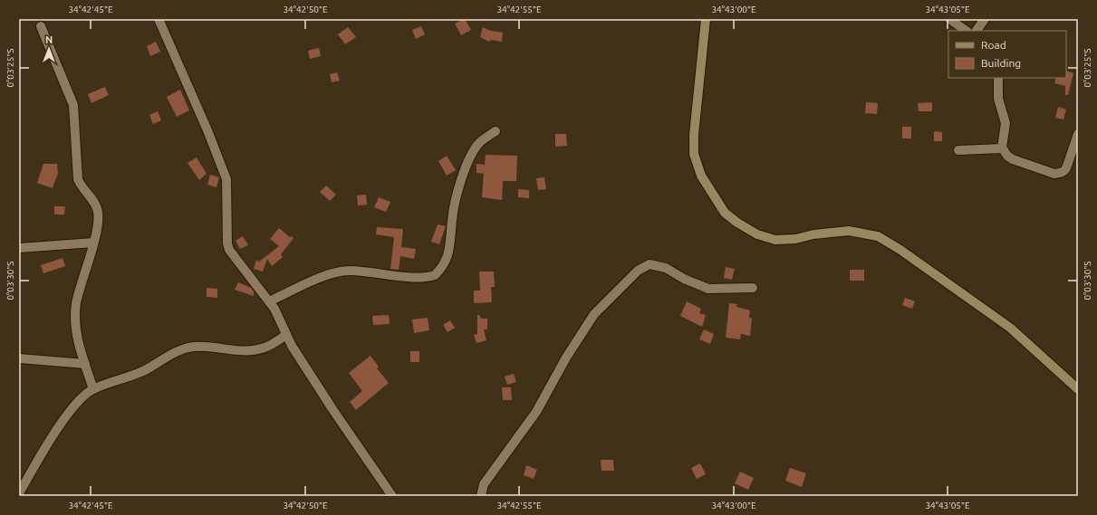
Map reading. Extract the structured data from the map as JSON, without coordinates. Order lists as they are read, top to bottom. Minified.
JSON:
{"legend":["Road","Building"],"north":"top","coordinates":["34°42'45\"E","34°42'50\"E","34°42'55\"E","34°43'00\"E","34°43'05\"E","0°03'25\"S","0°03'30\"S"]}
